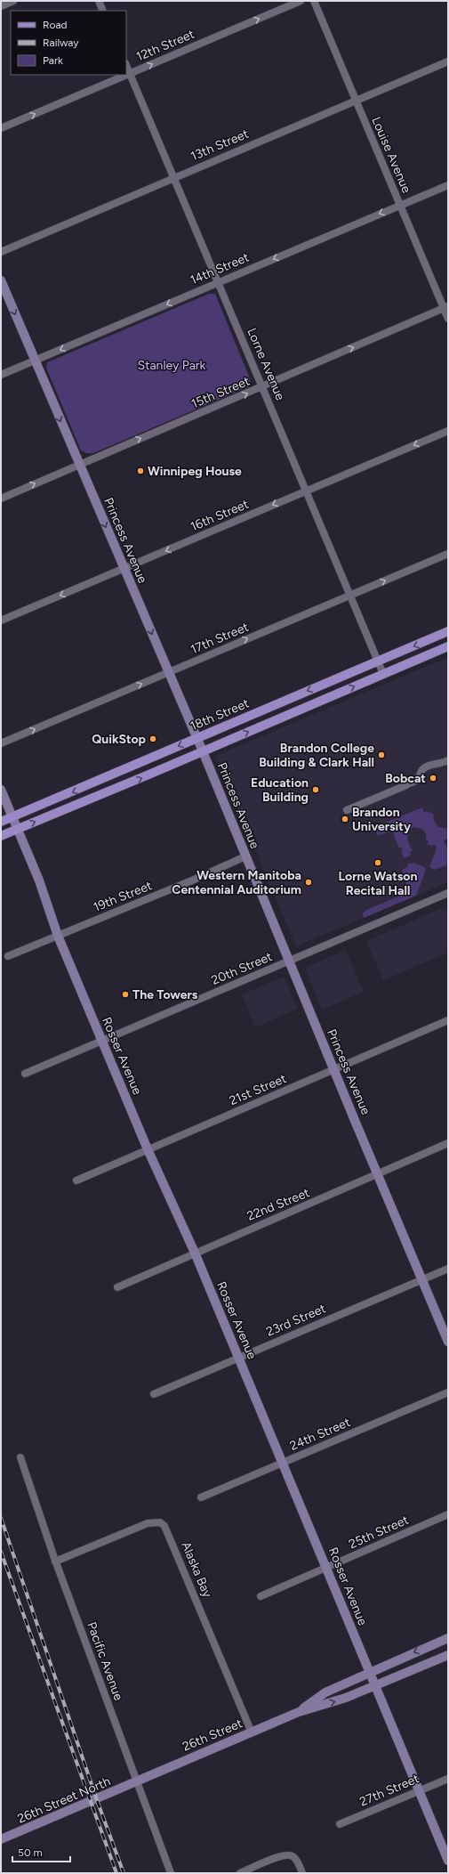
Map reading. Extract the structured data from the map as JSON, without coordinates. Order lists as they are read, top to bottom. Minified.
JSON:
{"streets":{"main road":["18th Street"],"street":["12th Street","13th Street","Louise Avenue","14th Street","Lorne Avenue","15th Street","16th Street","Princess Avenue","17th Street","19th Street","20th Street","Rosser Avenue","21st Street","22nd Street","23rd Street","24th Street","25th Street","Alaska Bay","Pacific Avenue","26th Street","27th Street","26th Street North"]},"crossings":[["12th Street","Lorne Avenue"],["13th Street","Louise Avenue"],["13th Street","Lorne Avenue"],["Louise Avenue","14th Street"],["Louise Avenue","15th Street"],["14th Street","Lorne Avenue"],["14th Street","Princess Avenue"],["Lorne Avenue","15th Street"],["Lorne Avenue","16th Street"],["Lorne Avenue","17th Street"],["Lorne Avenue","18th Street"],["15th Street","Princess Avenue"],["16th Street","Princess Avenue"],["Princess Avenue","17th Street"],["Princess Avenue","18th Street"],["Princess Avenue","19th Street"],["Princess Avenue","20th Street"],["Princess Avenue","21st Street"],["Princess Avenue","22nd Street"],["Princess Avenue","23rd Street"],["18th Street","Rosser Avenue"],["19th Street","Rosser Avenue"],["20th Street","Rosser Avenue"],["Rosser Avenue","21st Street"],["Rosser Avenue","22nd Street"],["Rosser Avenue","23rd Street"],["Rosser Avenue","24th Street"],["Rosser Avenue","25th Street"],["Rosser Avenue","26th Street"],["Rosser Avenue","27th Street"],["Alaska Bay","Pacific Avenue"],["Alaska Bay","26th Street"],["Pacific Avenue","26th Street"],["Pacific Avenue","26th Street North"],["26th Street","26th Street North"]],"one_way":["12th Street","14th Street","15th Street","16th Street","Princess Avenue","17th Street"],"parks":["Stanley Park"],"places":["Winnipeg House","QuikStop","Brandon College Building & Clark Hall","Bobcat","Education Building","Brandon University","Lorne Watson Recital Hall","Western Manitoba Centennial Auditorium","The Towers"],"legend":["Road","Railway","Park"],"scale_bar":"50 m"}
